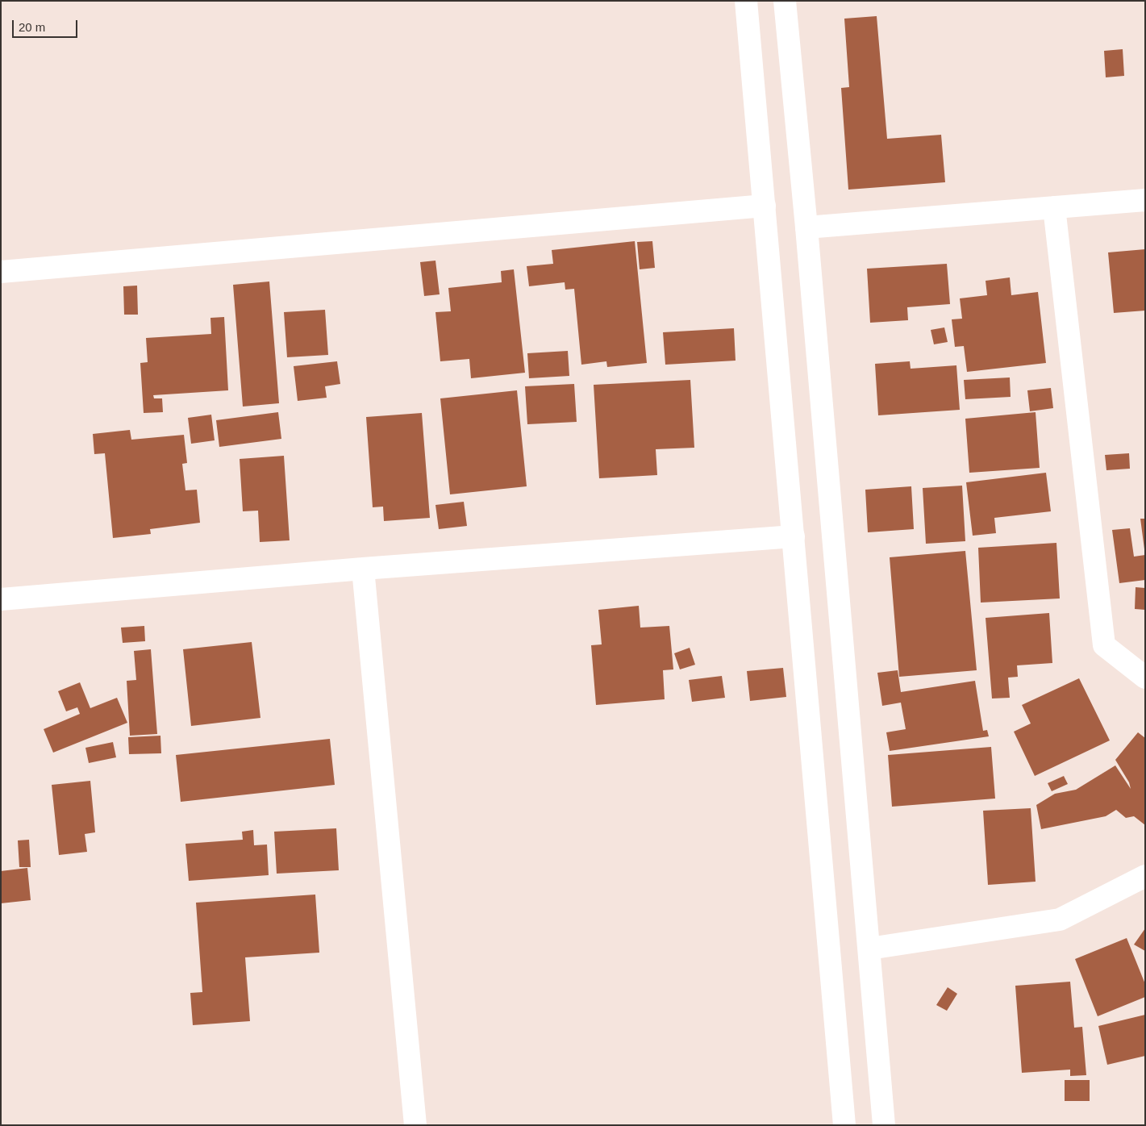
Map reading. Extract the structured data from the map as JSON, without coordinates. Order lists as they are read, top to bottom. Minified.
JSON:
{"scale_bar":"20 m"}
